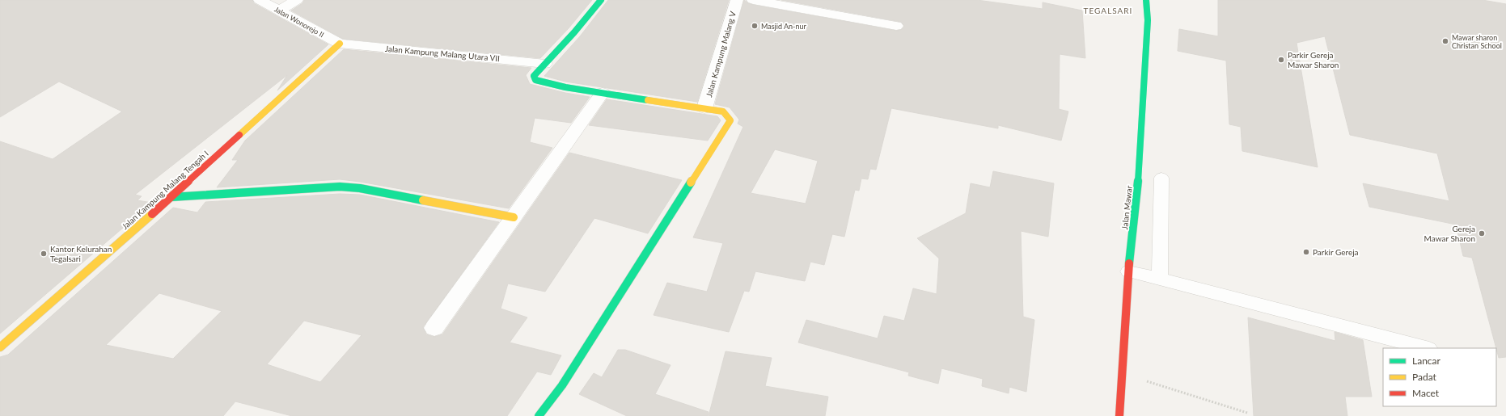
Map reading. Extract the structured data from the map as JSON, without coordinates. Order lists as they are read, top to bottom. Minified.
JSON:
{"streets":{"street":["Jalan Wonorejo II","Jalan Kampung Malang Utara VII","Jalan Kampung Malang V","Jalan Kampung Malang Tengah I","Jalan Mawar"]},"crossings":[["Jalan Wonorejo II","Jalan Kampung Malang Utara VII"],["Jalan Wonorejo II","Jalan Kampung Malang Tengah I"],["Jalan Kampung Malang Utara VII","Jalan Kampung Malang Tengah I"]],"districts":["TEGALSARI"],"places":["Masjid An-nur","Mawar sharon Christan School","Parkir Gereja Mawar Sharon","Gereja Mawar Sharon","Parkir Gereja","Kantor Kelurahan Tegalsari"],"legend":["Lancar","Padat","Macet"]}
